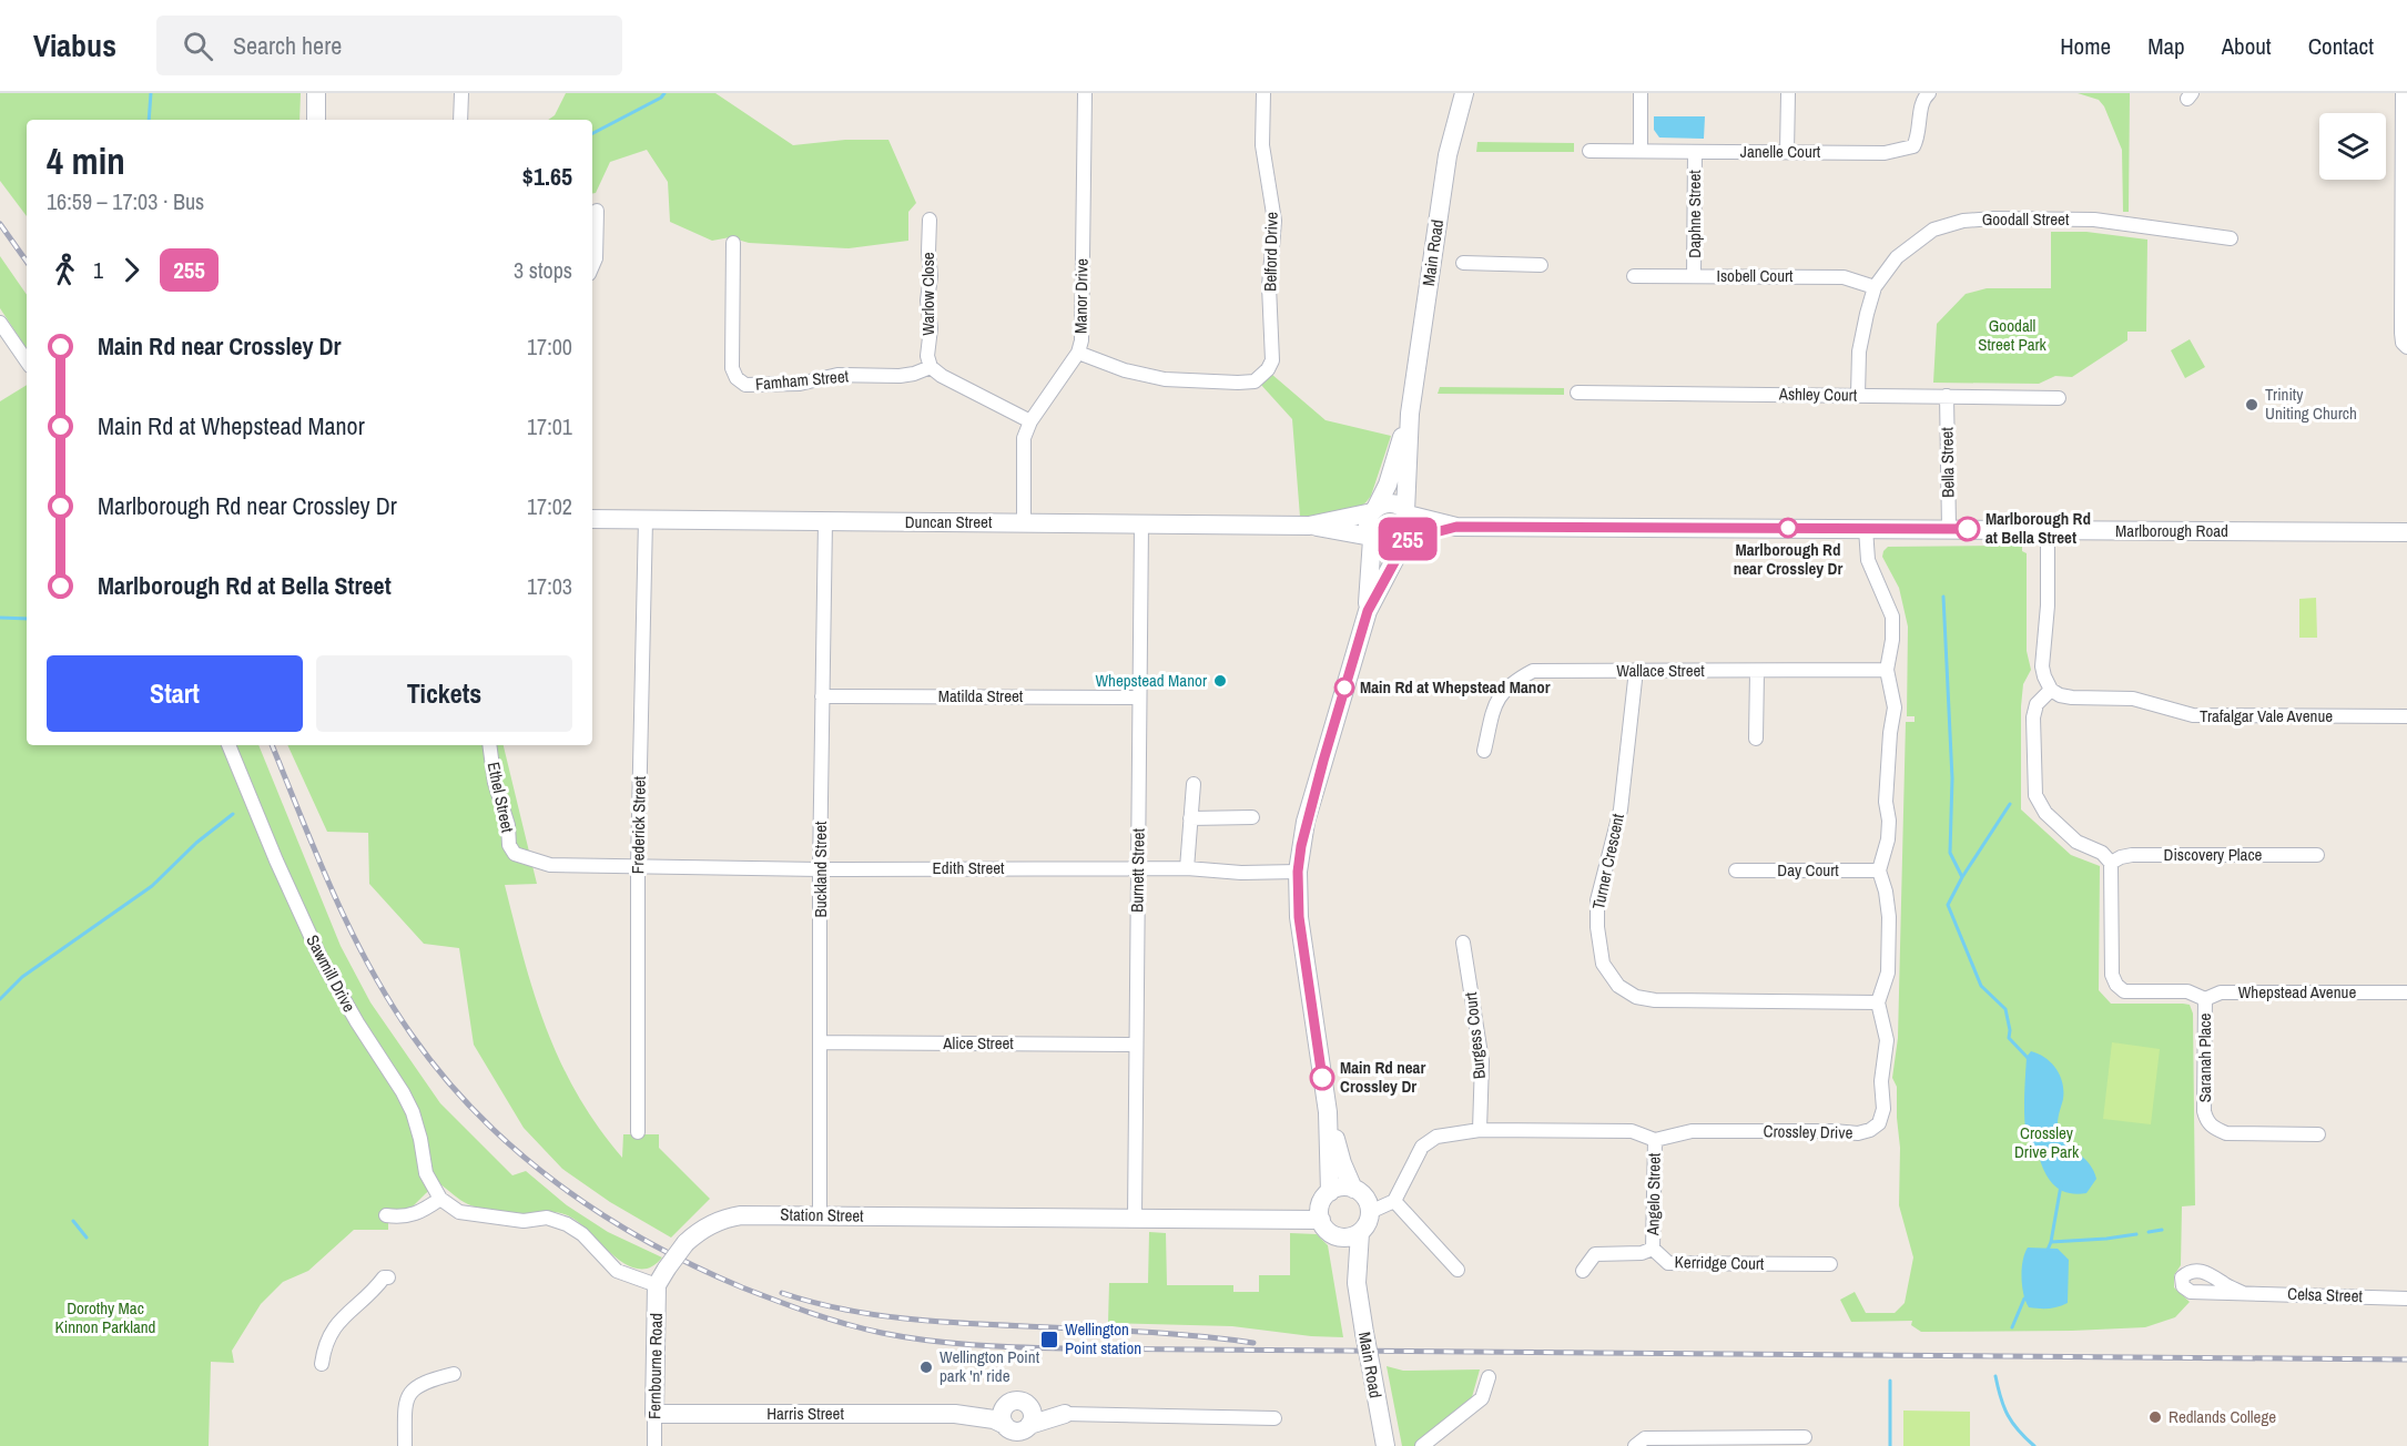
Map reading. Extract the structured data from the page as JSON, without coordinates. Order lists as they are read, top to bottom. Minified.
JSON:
{"streets":{"street":["Janelle Court","Daphne Street","Goodall Street","Belford Drive","Main Road","Isobell Court","Warlow Close","Manor Drive","Famham Street","Ashley Court","Bella Street","Duncan Street","Marlborough Road","Wallace Street","Matilda Street","Trafalgar Vale Avenue","Ethel Street","Frederick Street","Discovery Place","Turner Crescent","Edith Street","Buckland Street","Burnett Street","Day Court","Sawmill Drive","Whepstead Avenue","Burgess Court","Alice Street","Saranah Place","Crossley Drive","Angelo Street","Station Street","Kerridge Court","Celsa Street","Fernbourne Road","Harris Street"]},"crossings":[["Janelle Court","Daphne Street"],["Daphne Street","Isobell Court"],["Goodall Street","Isobell Court"],["Goodall Street","Ashley Court"],["Belford Drive","Manor Drive"],["Main Road","Duncan Street"],["Main Road","Marlborough Road"],["Main Road","Station Street"],["Warlow Close","Famham Street"],["Manor Drive","Duncan Street"],["Ashley Court","Bella Street"],["Bella Street","Marlborough Road"],["Duncan Street","Marlborough Road"],["Duncan Street","Frederick Street"],["Duncan Street","Buckland Street"],["Duncan Street","Burnett Street"],["Wallace Street","Turner Crescent"],["Matilda Street","Buckland Street"],["Matilda Street","Burnett Street"],["Ethel Street","Frederick Street"],["Ethel Street","Edith Street"],["Frederick Street","Edith Street"],["Discovery Place","Whepstead Avenue"],["Turner Crescent","Crossley Drive"],["Edith Street","Buckland Street"],["Edith Street","Burnett Street"],["Buckland Street","Alice Street"],["Buckland Street","Station Street"],["Burnett Street","Alice Street"],["Burnett Street","Station Street"],["Whepstead Avenue","Saranah Place"],["Burgess Court","Crossley Drive"],["Crossley Drive","Angelo Street"],["Angelo Street","Kerridge Court"],["Station Street","Fernbourne Road"],["Fernbourne Road","Harris Street"]],"parks":["Goodall Street Park","Crossley Drive Park","Dorothy Mac Kinnon Parkland"],"places":{"other":["Trinity Uniting Church","Marlborough Rd near Crossley Dr","Marlborough Rd at Bella Street","Whepstead Manor","Main Rd at Whepstead Manor","Main Rd near Crossley Dr","Wellington Point park 'n' ride","Redlands College"],"transit":["Wellington Point station"]},"lines":["bus line 255"],"page":{"header":"Viabus","search":"Search here","nav":["Home","Map","About","Contact"],"on_map":"255","heading":["4 min","16:59 – 17:03 · Bus","$1.65"],"legs":["1","255","3 stops"],"list":[{"name":"Main Rd near Crossley Dr","value":"17:00"},{"name":"Main Rd at Whepstead Manor","value":"17:01"},{"name":"Marlborough Rd near Crossley Dr","value":"17:02"},{"name":"Marlborough Rd at Bella Street","value":"17:03"}],"buttons":["Start","Tickets"]}}
